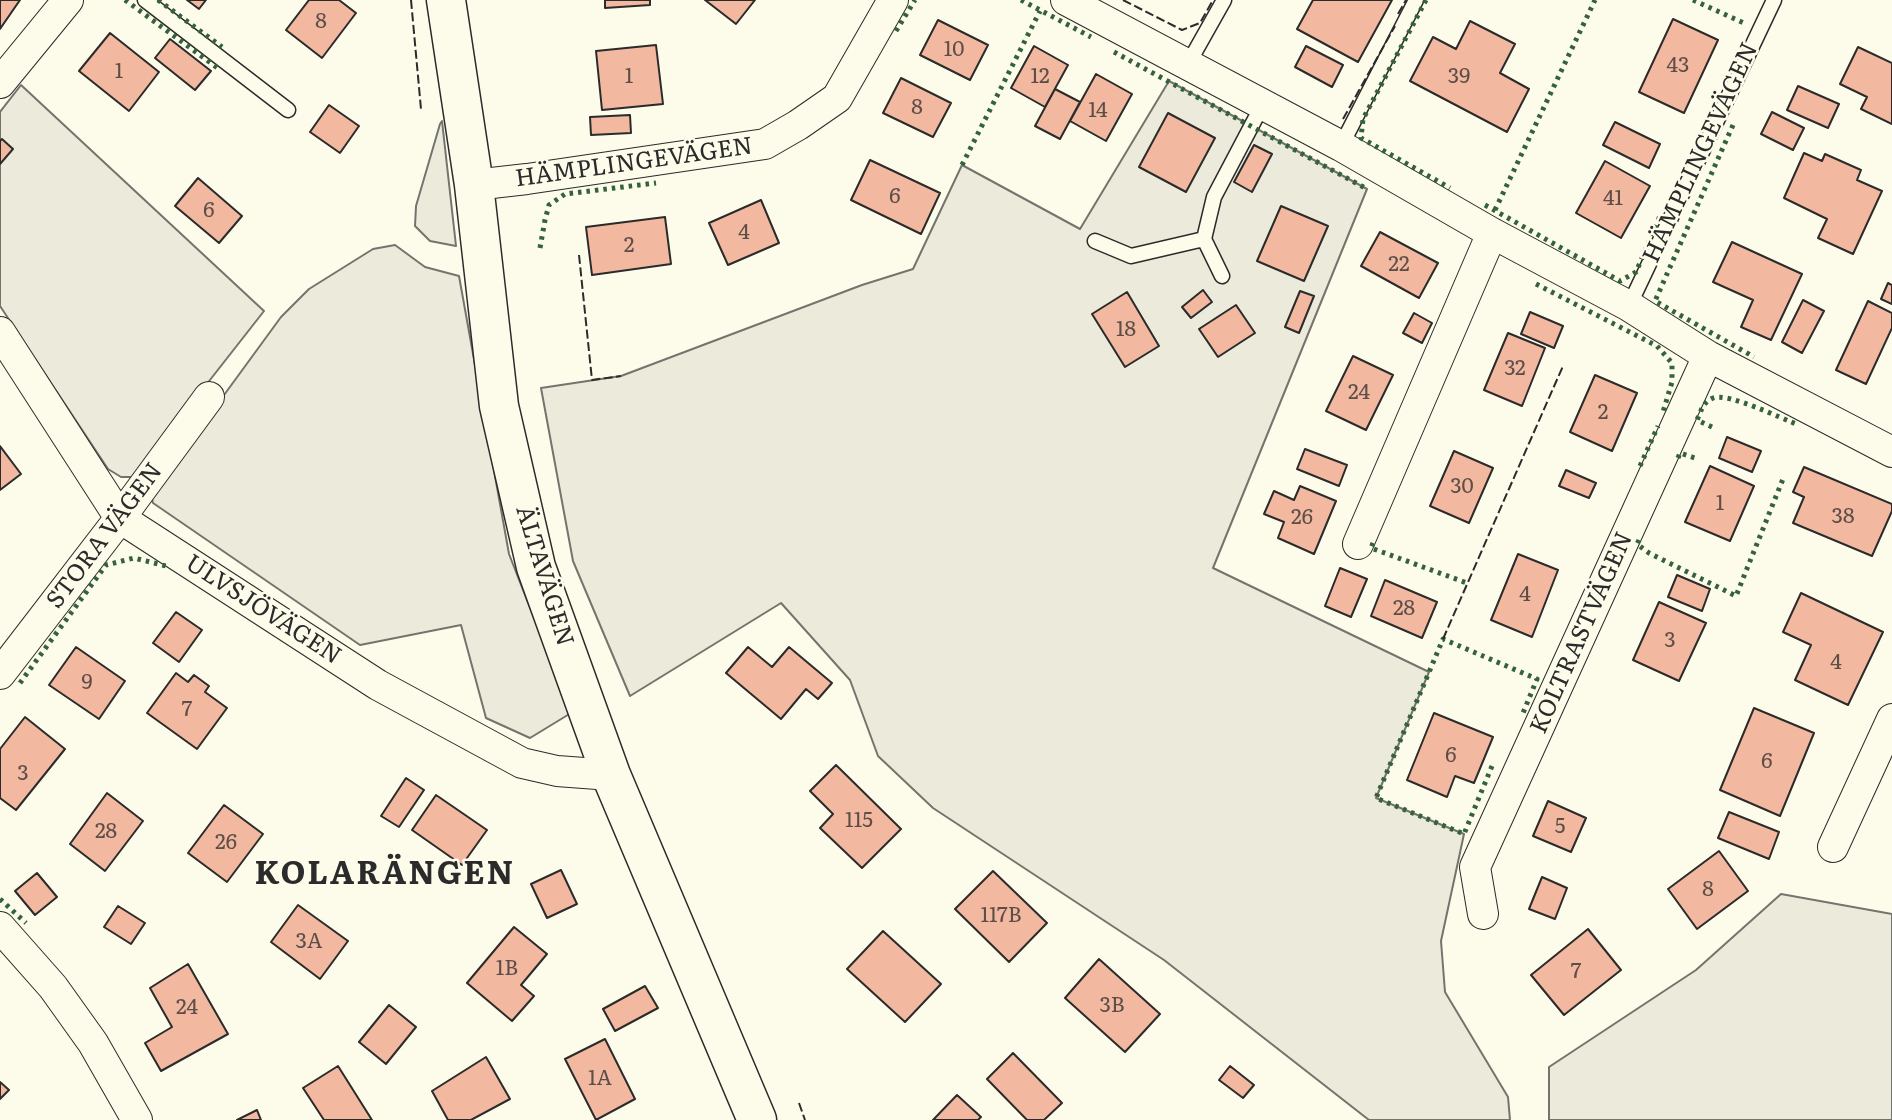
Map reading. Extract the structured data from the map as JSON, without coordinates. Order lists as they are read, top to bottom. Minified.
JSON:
{"streets":{"main road":["ÄLTAVÄGEN"],"street":["HÄMPLINGEVÄGEN","STORA VÄGEN","ULVSJÖVÄGEN","KOLTRASTVÄGEN"]},"crossings":[["HÄMPLINGEVÄGEN","ÄLTAVÄGEN"],["STORA VÄGEN","ULVSJÖVÄGEN"],["ÄLTAVÄGEN","ULVSJÖVÄGEN"]],"districts":["KOLARÄNGEN"],"house_numbers":["8","10","43","1","1","12","39","8","14","6","41","6","4","2","22","18","32","24","2","30","1","38","26","4","28","3","4","9","7","6","6","3","115","5","28","26","8","117B","3A","1B","7","3B","24","1A"]}
